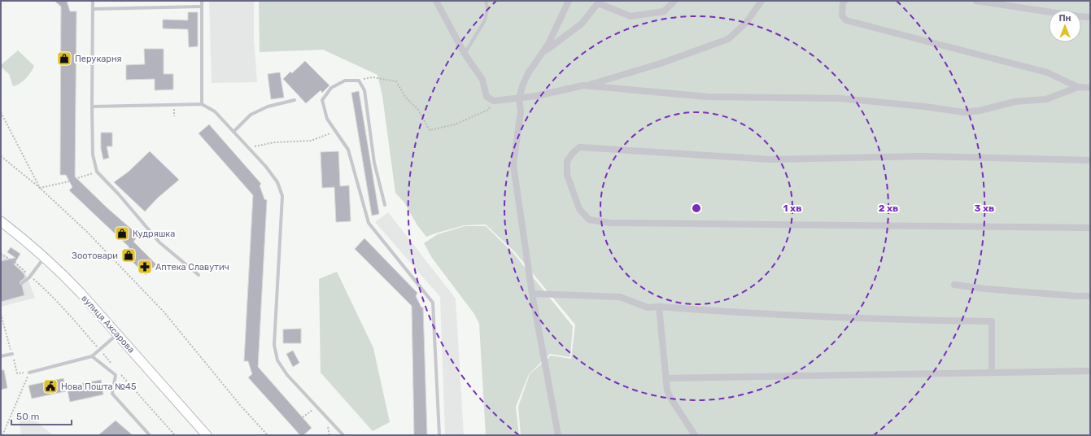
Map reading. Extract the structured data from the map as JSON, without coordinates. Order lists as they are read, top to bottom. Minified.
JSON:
{"streets":{"main road":["вулиця Ахсарова"]},"places":{"shop":["Перукарня","Кудряшка","Зоотовари"],"pharmacy":["Аптека Славутич"],"public building":["Нова Пошта №45"]},"scale_bar":"50 m","north":"top","rings":["1 хв","2 хв","3 хв"]}
